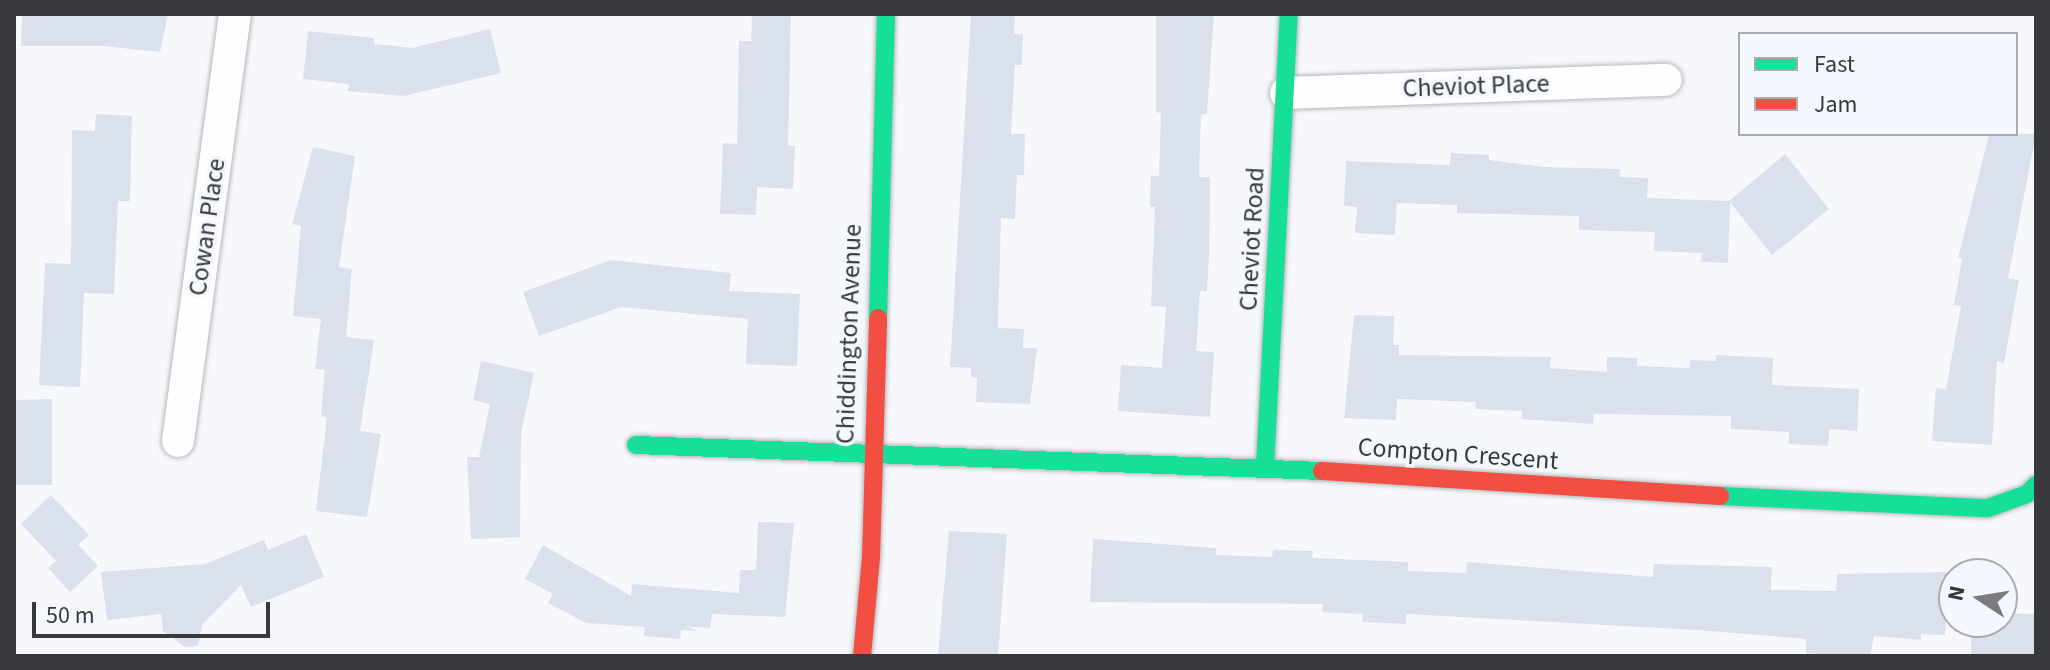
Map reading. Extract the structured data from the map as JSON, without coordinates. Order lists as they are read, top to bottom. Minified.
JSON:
{"streets":{"street":["Cheviot Place","Cowan Place","Cheviot Road","Chiddington Avenue","Compton Crescent"]},"crossings":[["Cheviot Place","Cheviot Road"],["Cheviot Road","Compton Crescent"],["Chiddington Avenue","Compton Crescent"]],"legend":["Fast","Jam"],"scale_bar":"50 m","north":"left"}
